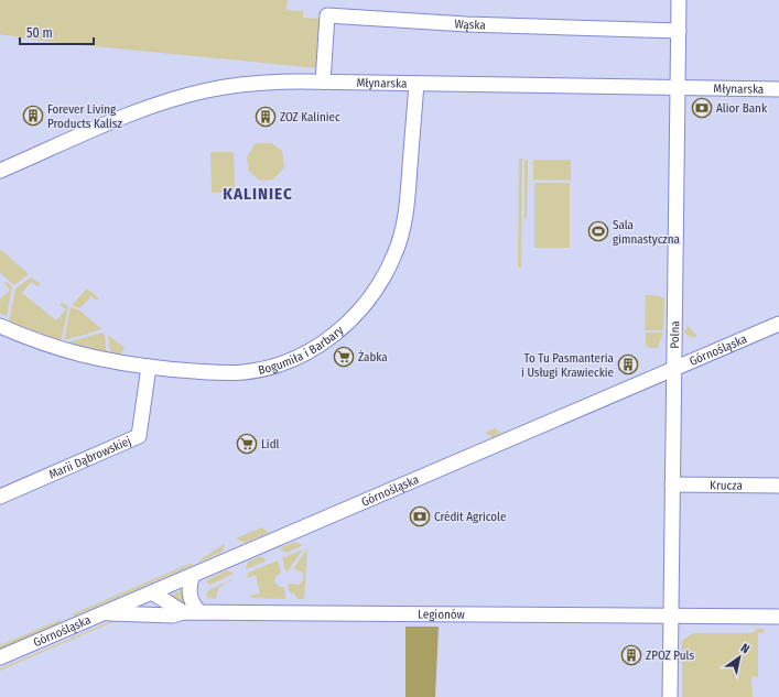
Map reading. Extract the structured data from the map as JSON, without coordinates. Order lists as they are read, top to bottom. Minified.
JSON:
{"streets":{"street":["Wąska","Młynarska","Polna","Bogumiła i Barbary","Górnośląska","Marii Dąbrowskiej","Krucza","Legionów"]},"crossings":[["Wąska","Młynarska"],["Wąska","Polna"],["Młynarska","Polna"],["Młynarska","Bogumiła i Barbary"],["Polna","Górnośląska"],["Polna","Krucza"],["Polna","Legionów"],["Bogumiła i Barbary","Marii Dąbrowskiej"],["Górnośląska","Legionów"]],"districts":["KALINIEC"],"places":{"bank":["Alior Bank","Crédit Agricole"],"building":["Forever Living Products Kalisz","ZOZ Kaliniec","To Tu Pasmanteria i Usługi Krawieckie","ZPOZ Puls"],"sports":["Sala gimnastyczna"],"supermarket":["Żabka","Lidl"]},"scale_bar":"50 m","north":"top right"}
